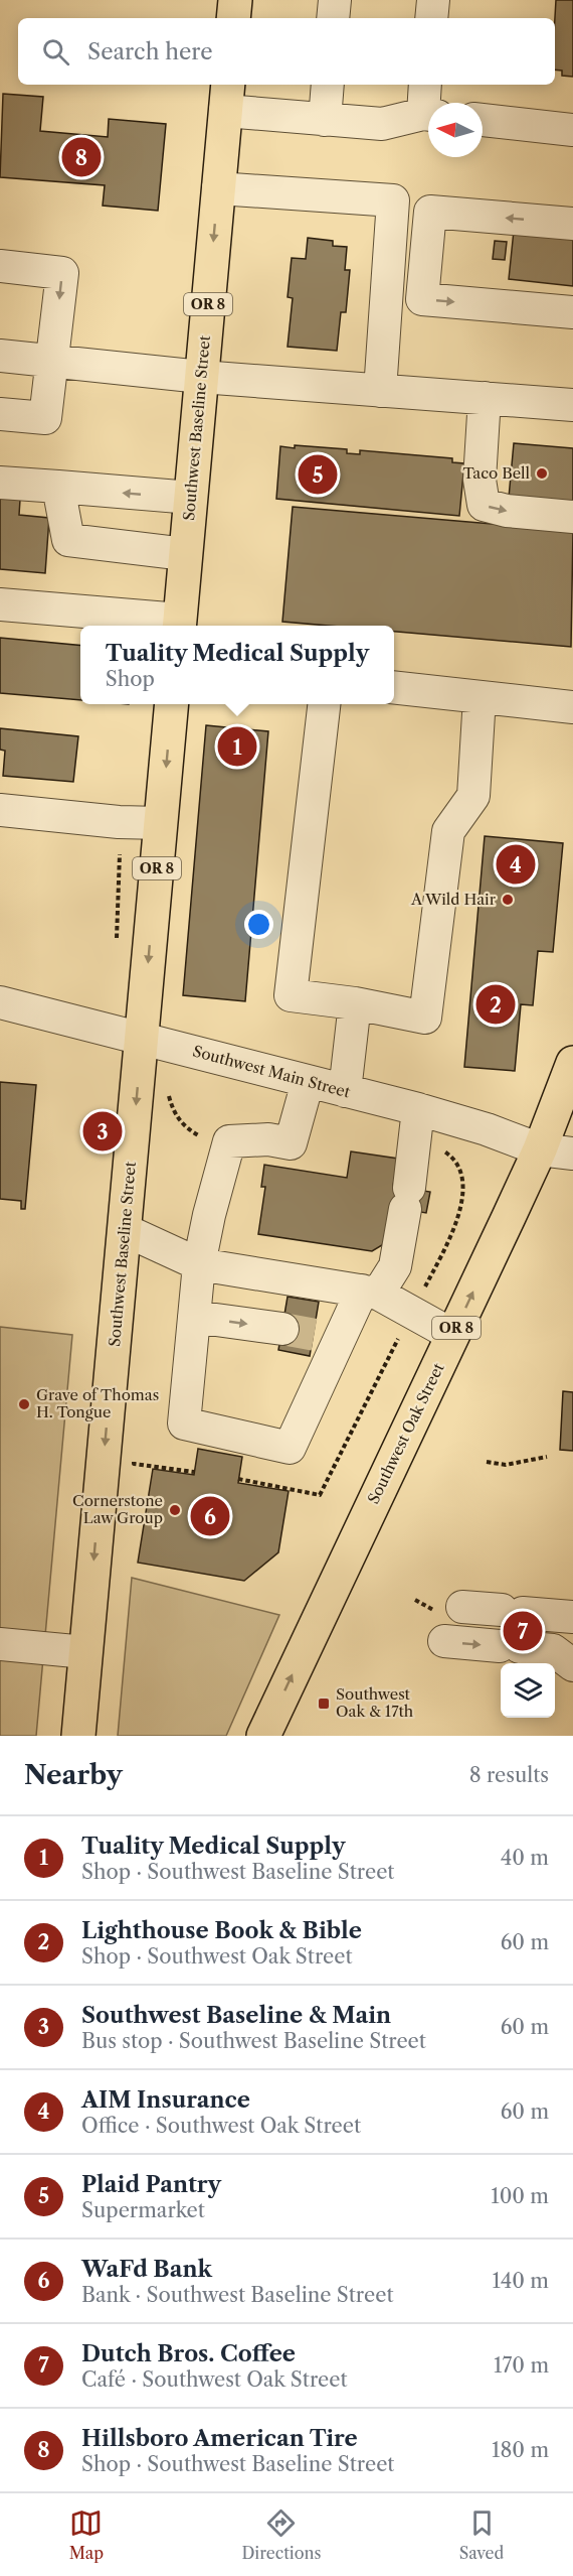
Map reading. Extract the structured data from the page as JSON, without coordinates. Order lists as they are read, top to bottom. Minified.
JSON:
{"streets":{"highway":["OR 8","Southwest Baseline Street","Southwest Oak Street"],"street":["Southwest Main Street"]},"crossings":[["Southwest Baseline Street","Southwest Main Street"],["Southwest Main Street","Southwest Oak Street"]],"one_way":["Southwest Baseline Street","Southwest Oak Street"],"places":{"other":["Taco Bell","A Wild Hair","Grave of Thomas H. Tongue","Cornerstone Law Group"],"transit":["Southwest Oak & 17th"]},"north":"left","page":{"search":"Search here","pins":["8","5","1","4","2","3","6","7"],"popup":["Tuality Medical Supply","Shop"],"heading":["Nearby","8 results"],"list":[{"mark":"1","name":"Tuality Medical Supply","note":"Shop · Southwest Baseline Street","value":"40 m"},{"mark":"2","name":"Lighthouse Book & Bible","note":"Shop · Southwest Oak Street","value":"60 m"},{"mark":"3","name":"Southwest Baseline & Main","note":"Bus stop · Southwest Baseline Street","value":"60 m"},{"mark":"4","name":"AIM Insurance","note":"Office · Southwest Oak Street","value":"60 m"},{"mark":"5","name":"Plaid Pantry","note":"Supermarket","value":"100 m"},{"mark":"6","name":"WaFd Bank","note":"Bank · Southwest Baseline Street","value":"140 m"},{"mark":"7","name":"Dutch Bros. Coffee","note":"Café · Southwest Oak Street","value":"170 m"},{"mark":"8","name":"Hillsboro American Tire","note":"Shop · Southwest Baseline Street","value":"180 m"}],"nav":["Map","Directions","Saved"]}}
